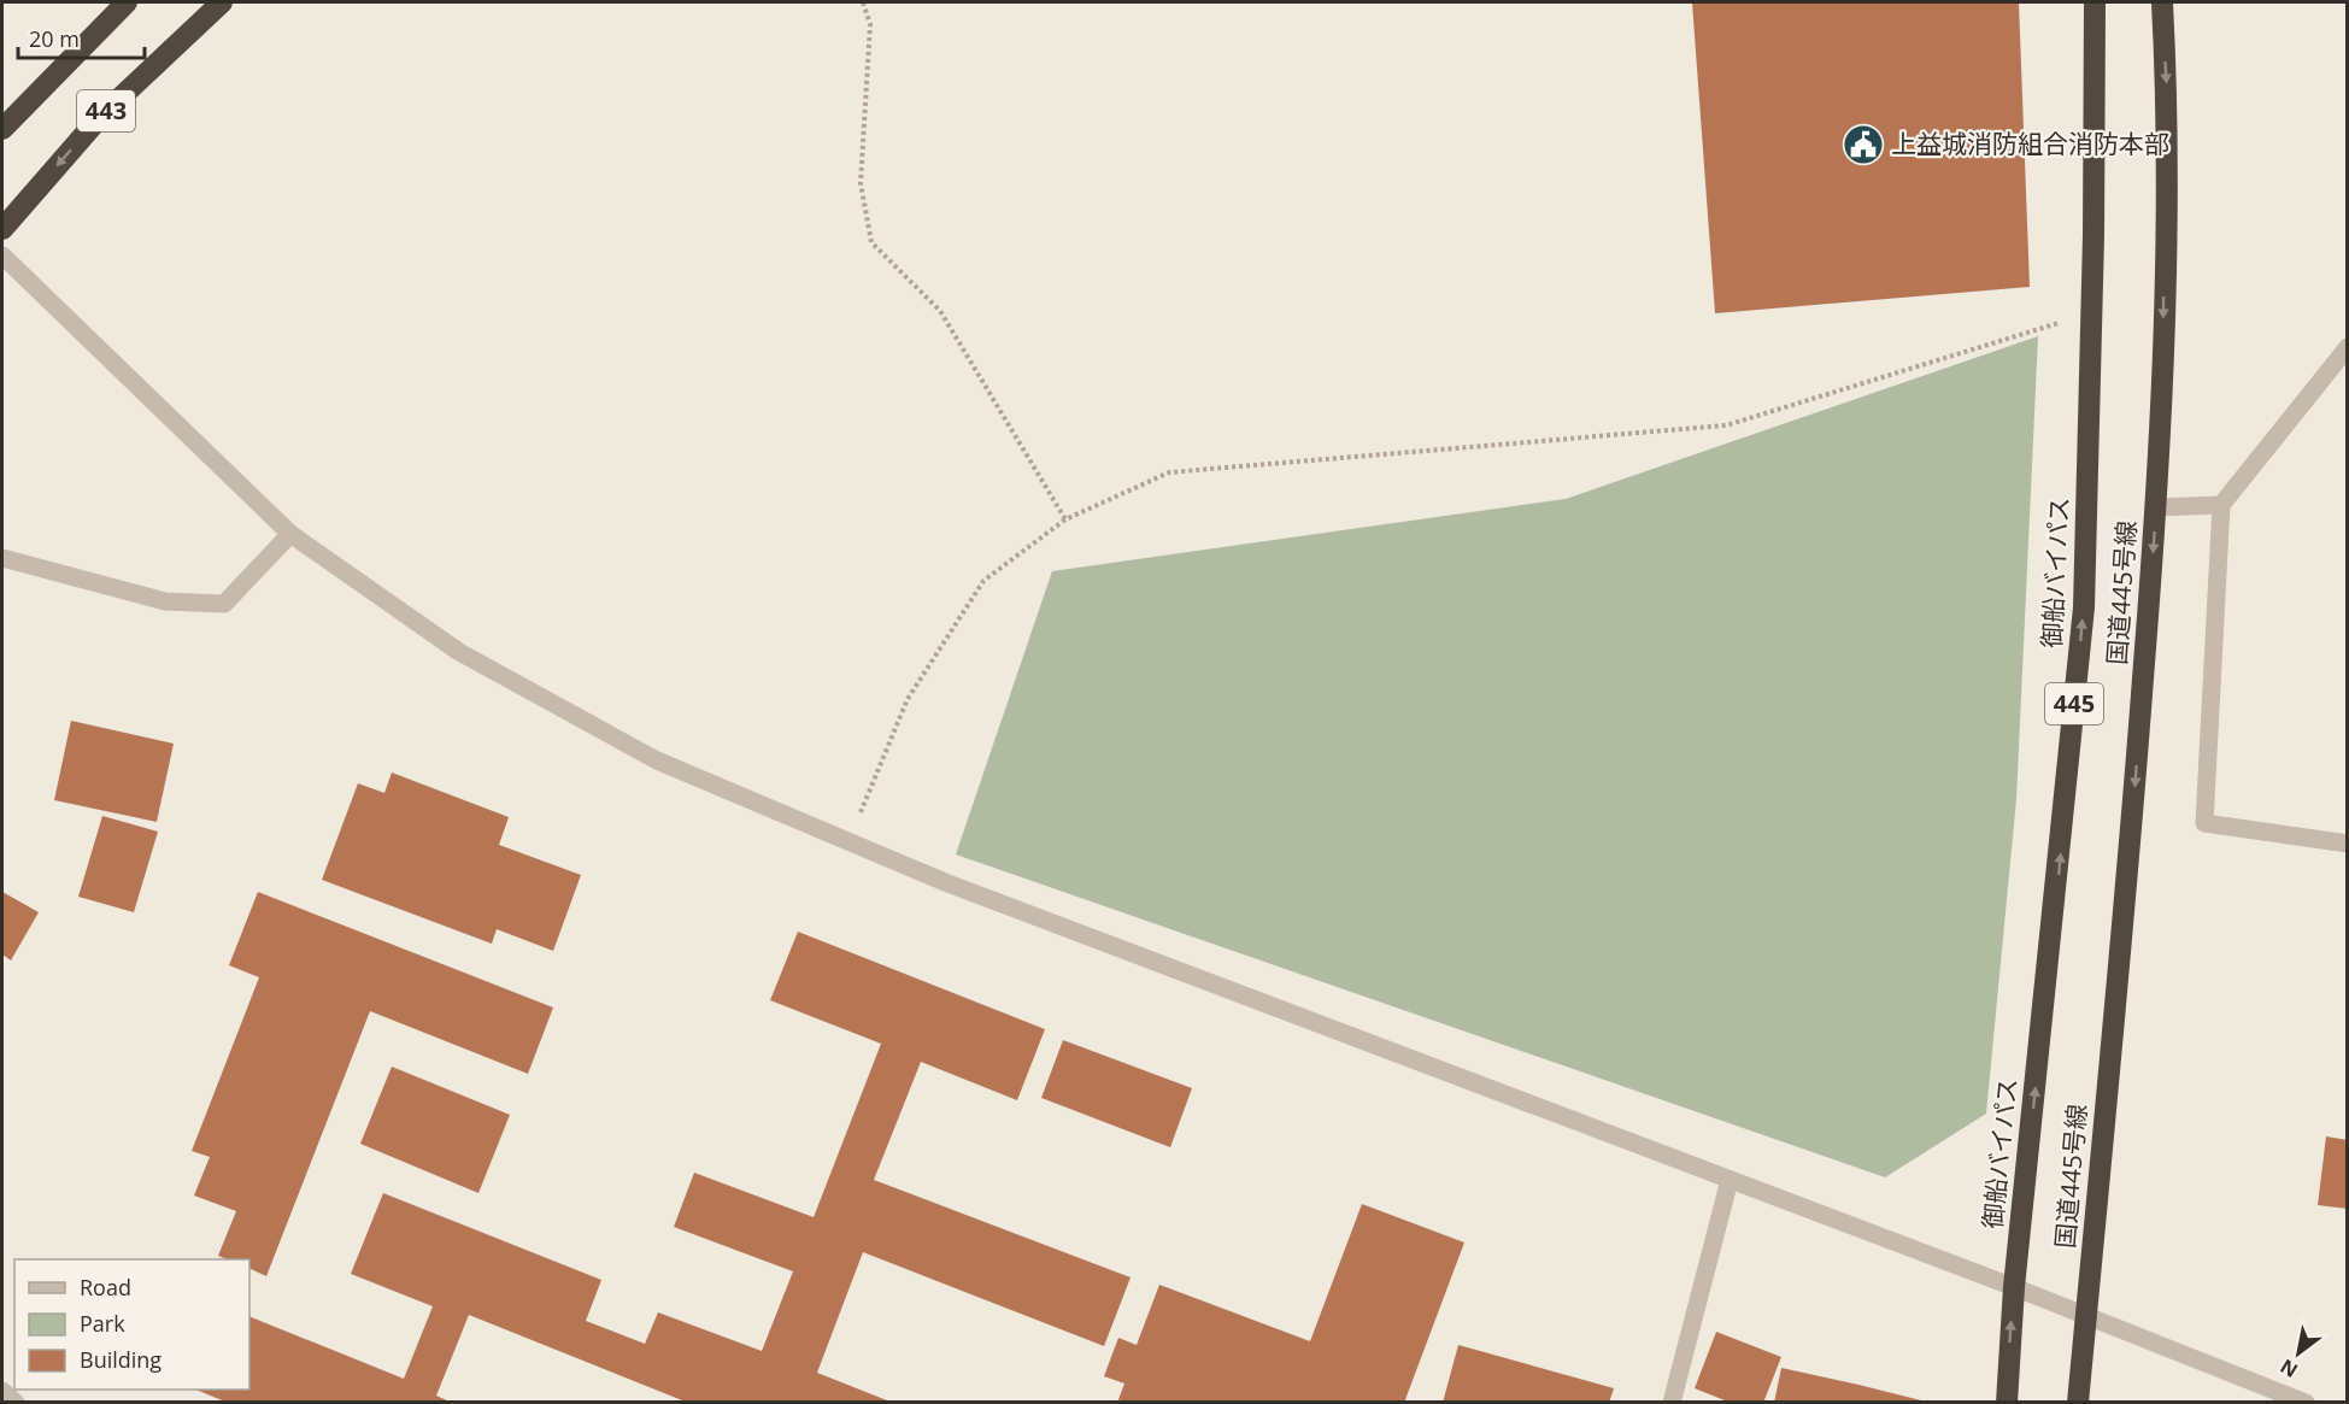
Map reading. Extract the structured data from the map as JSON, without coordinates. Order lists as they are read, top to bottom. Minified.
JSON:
{"streets":{"highway":["443","御船バイパス","国道445号線","445"]},"one_way":["御船バイパス","国道445号線"],"places":{"public building":["上益城消防組合消防本部"]},"legend":["Road","Park","Building"],"scale_bar":"20 m","north":"bottom left"}
